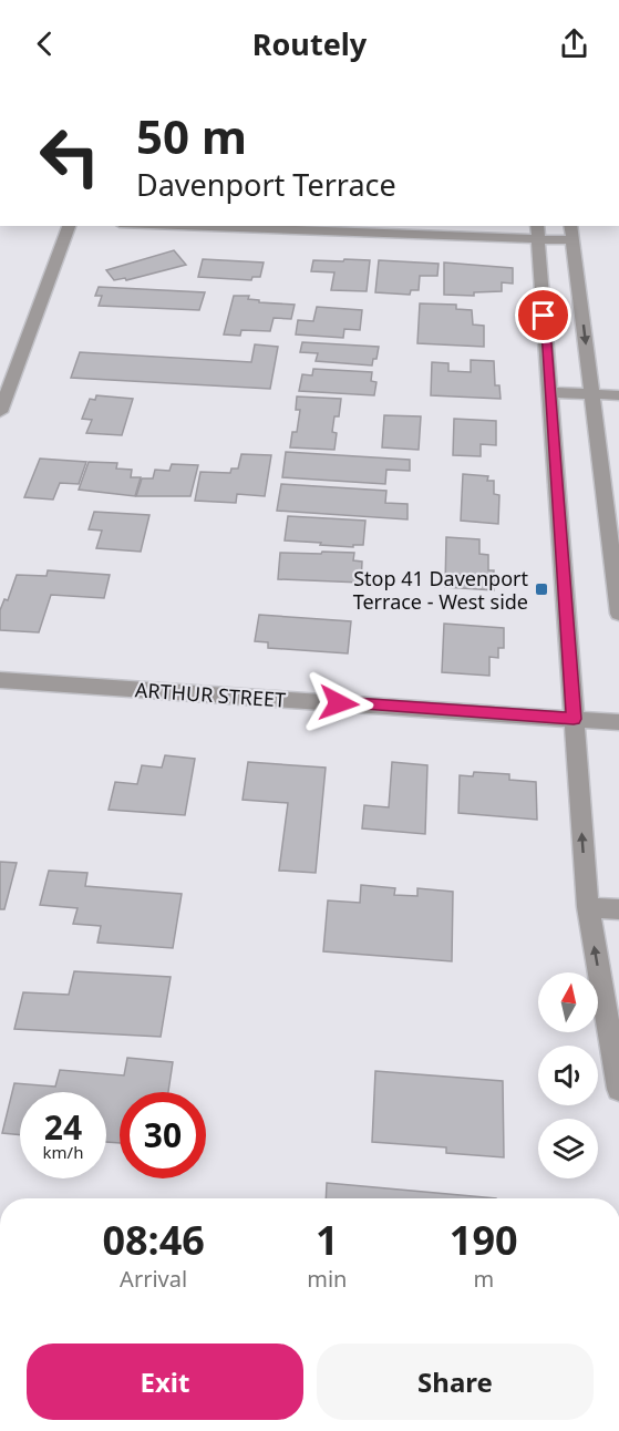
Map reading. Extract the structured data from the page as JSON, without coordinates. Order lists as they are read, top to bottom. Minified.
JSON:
{"streets":{"street":["ARTHUR STREET"]},"places":{"transit":["Stop 41 Davenport Terrace - West side"]},"north":"top","page":{"header":"Routely","turn":["50 m","Davenport Terrace"],"speed":"24 km/h","limit":"30","eta":["08:46","Arrival","1","min","190","m"],"buttons":["Exit","Share"]}}
